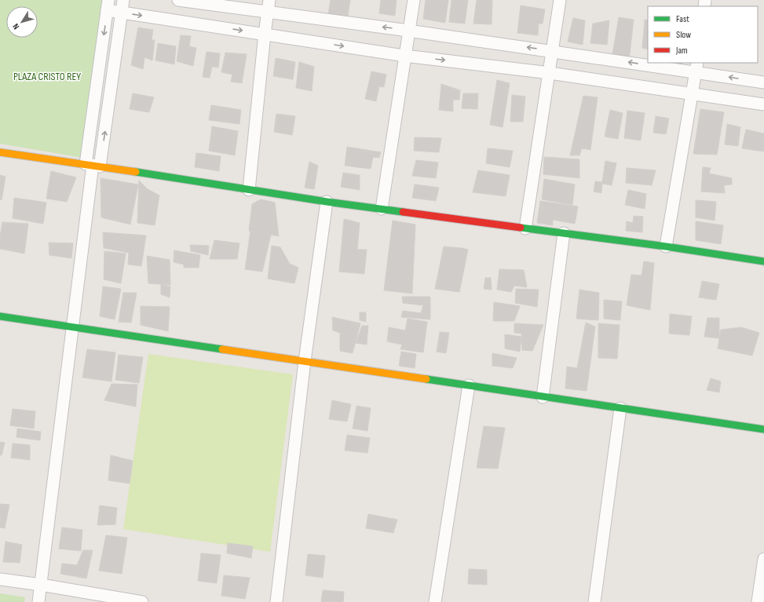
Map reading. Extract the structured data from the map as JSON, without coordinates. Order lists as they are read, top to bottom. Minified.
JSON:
{"parks":["PLAZA CRISTO REY"],"legend":["Fast","Slow","Jam"],"north":"bottom left"}
